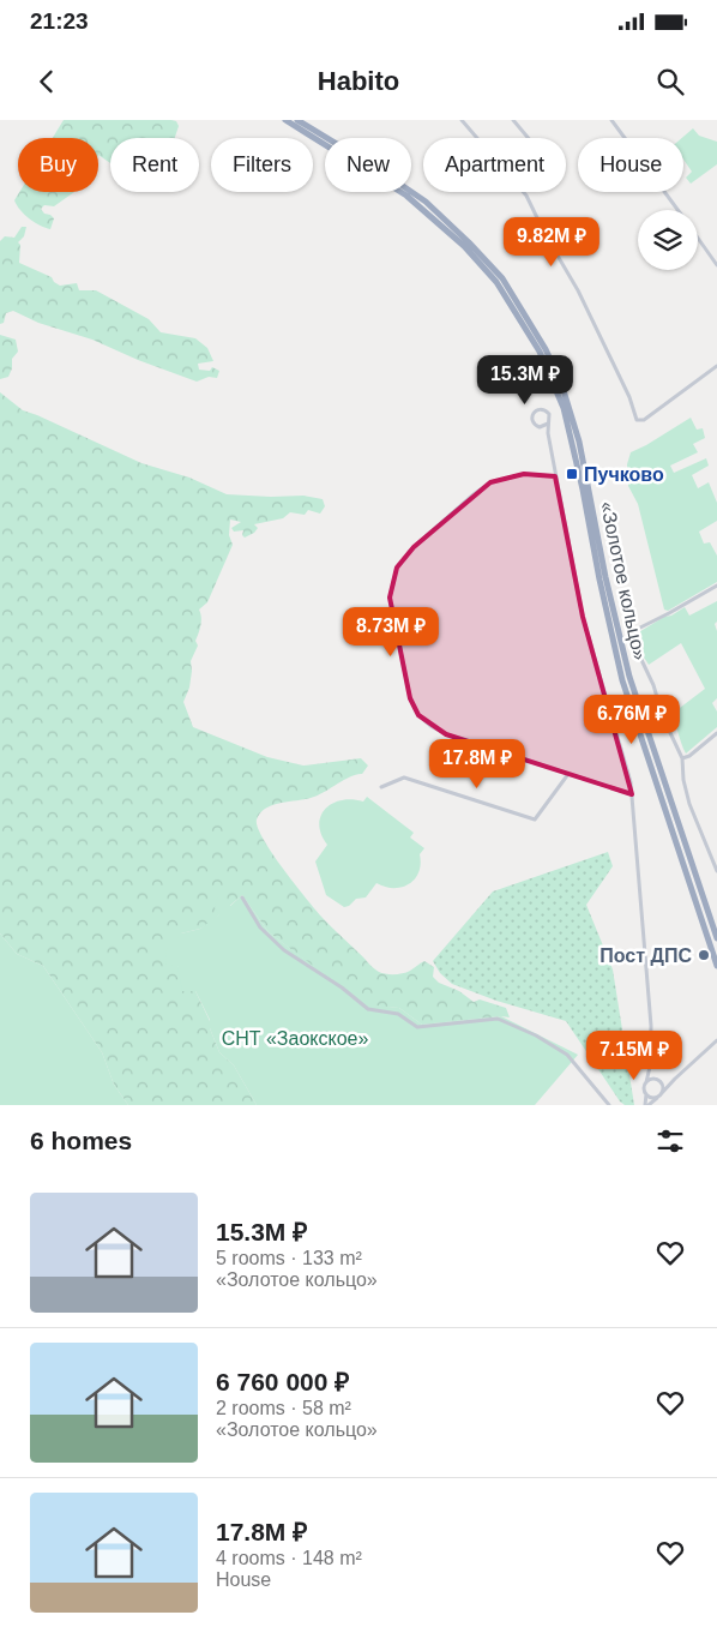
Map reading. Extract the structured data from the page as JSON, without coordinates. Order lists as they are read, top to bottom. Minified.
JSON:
{"streets":{"highway":["«Золотое кольцо»"]},"parks":["СНТ «Заокское»"],"places":{"transit":["Пучково"],"other":["Пост ДПС"]},"page":{"status":"21:23","header":"Habito","chip":["Buy","Rent","Filters","New","Apartment","House"],"price":["9.82M ₽","15.3M ₽","8.73M ₽","6.76M ₽","17.8M ₽","7.15M ₽"],"heading":"6 homes","list":[{"name":"15.3M ₽","note":"5 rooms · 133 m² · «Золотое кольцо»"},{"name":"6 760 000 ₽","note":"2 rooms · 58 m² · «Золотое кольцо»"},{"name":"17.8M ₽","note":"4 rooms · 148 m² · House"}]}}
